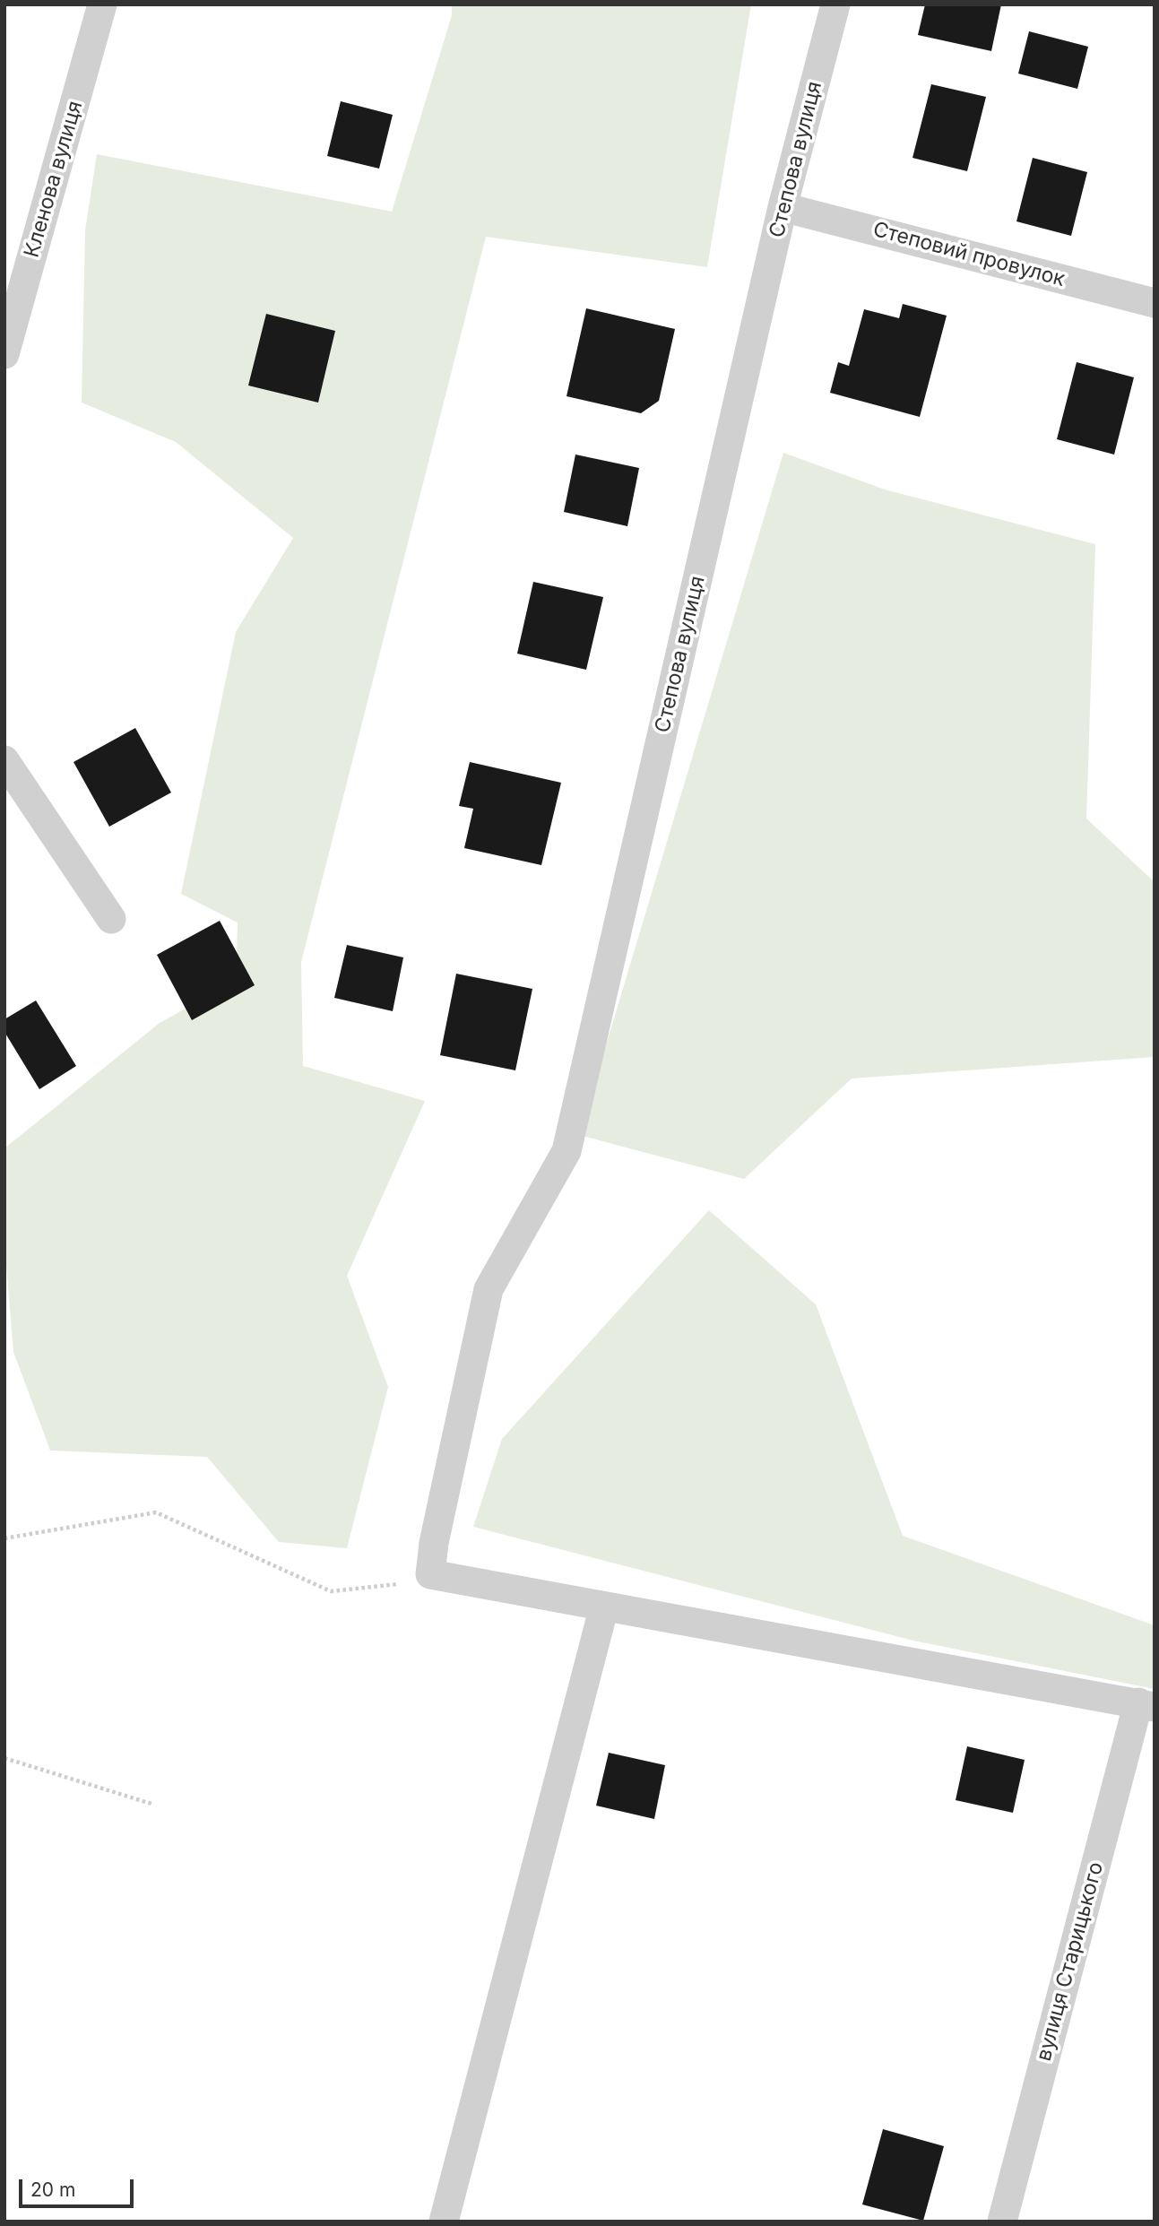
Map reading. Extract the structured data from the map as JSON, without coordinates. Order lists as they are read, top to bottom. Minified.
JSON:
{"streets":{"street":["Степова вулиця","Кленова вулиця","Степовий провулок","вулиця Старицького"]},"crossings":[["Степова вулиця","Степовий провулок"]],"scale_bar":"20 m"}
